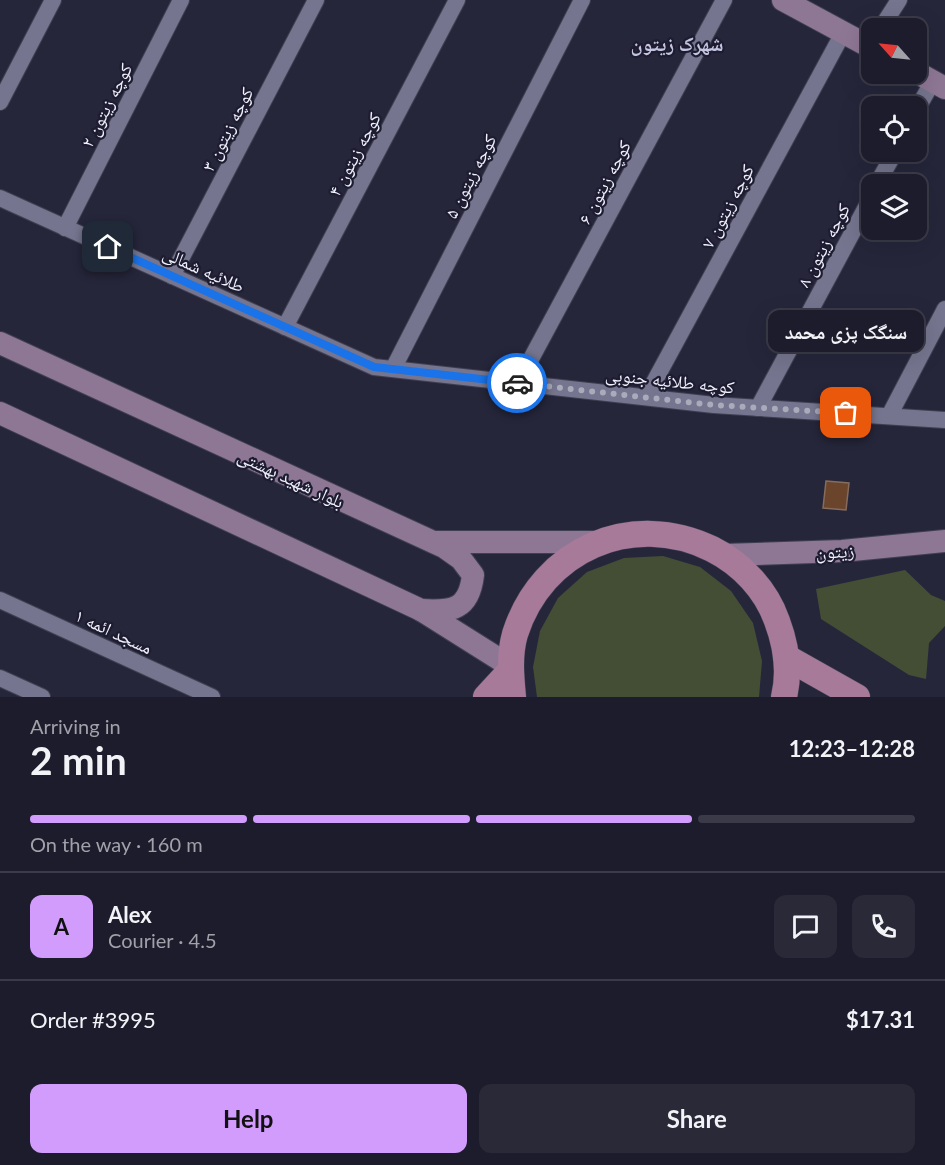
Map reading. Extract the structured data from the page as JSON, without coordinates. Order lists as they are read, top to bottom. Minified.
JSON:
{"streets":{"main road":["بلوار شهید بهشتی","زيتون"],"street":["کوچه زیتون ۲","کوچه زیتون ۳","کوچه زیتون ۴","کوچه زیتون ۵","کوچه زیتون ۶","کوچه زیتون ۷","کوچه زیتون ۸","طلائیه شمالی","کوچه طلائیه جنوبی","مسجد ائمه ۱"]},"crossings":[["کوچه زیتون ۲","طلائیه شمالی"],["کوچه زیتون ۳","طلائیه شمالی"],["کوچه زیتون ۴","طلائیه شمالی"],["کوچه زیتون ۵","طلائیه شمالی"],["کوچه زیتون ۵","کوچه طلائیه جنوبی"],["کوچه زیتون ۶","کوچه طلائیه جنوبی"],["کوچه زیتون ۷","کوچه طلائیه جنوبی"],["کوچه زیتون ۸","کوچه طلائیه جنوبی"],["طلائیه شمالی","کوچه طلائیه جنوبی"]],"districts":["شهرک زیتون"],"places":["سنگک پزی محمد"],"north":"top left","page":{"bubble":"سنگک پزی محمد","heading":["2 min","Arriving in","12:23–12:28"],"panel":["Alex","Courier · 4.5","Order #3995","$17.31"],"bar":"On the way · 160 m","round":"A","buttons":["Help","Share"]}}
